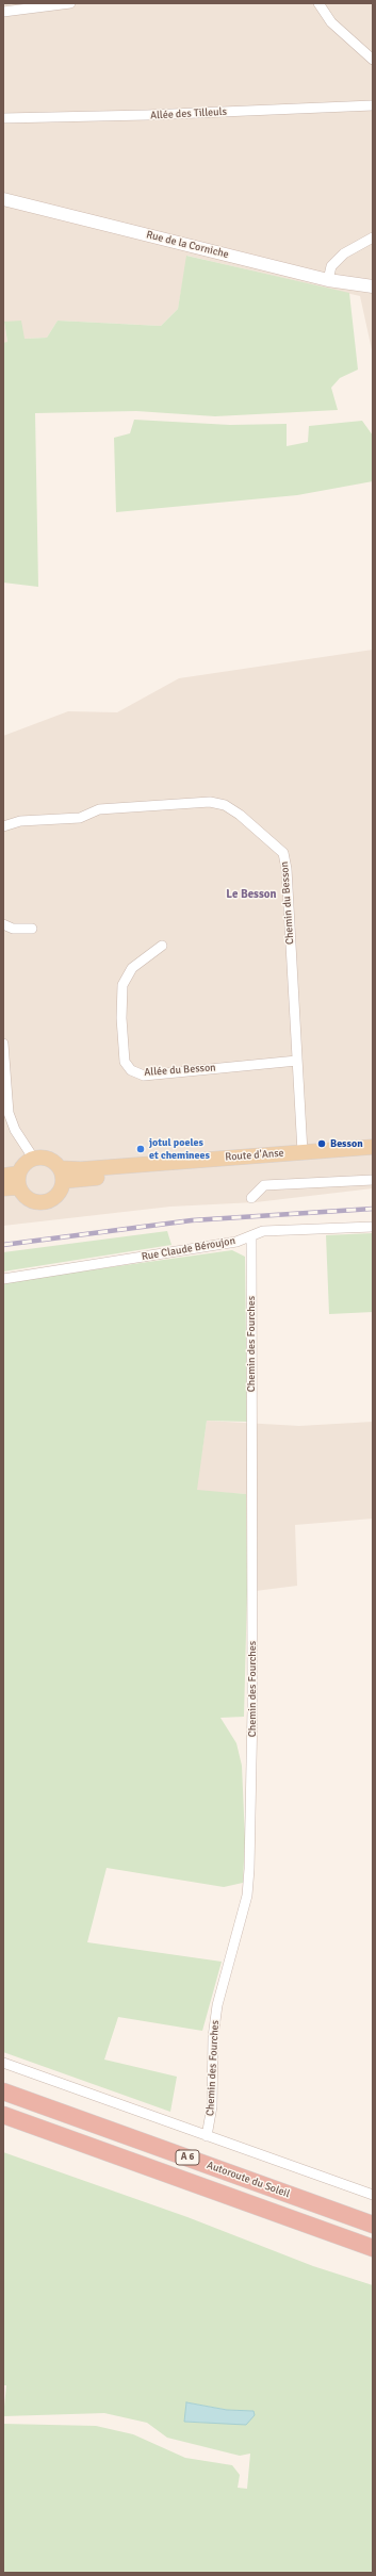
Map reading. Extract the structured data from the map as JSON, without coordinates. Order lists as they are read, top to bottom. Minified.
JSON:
{"streets":{"highway":["A 6","Autoroute du Soleil"],"main road":["Rue de la Corniche","Route d'Anse"],"street":["Allée des Tilleuls","Chemin du Besson","Allée du Besson","Rue Claude Béroujon","Chemin des Fourches"]},"crossings":[["Chemin du Besson","Allée du Besson"],["Chemin du Besson","Route d'Anse"],["Rue Claude Béroujon","Chemin des Fourches"]],"districts":["Le Besson"],"places":["Besson","jotul poeles et cheminees"]}
